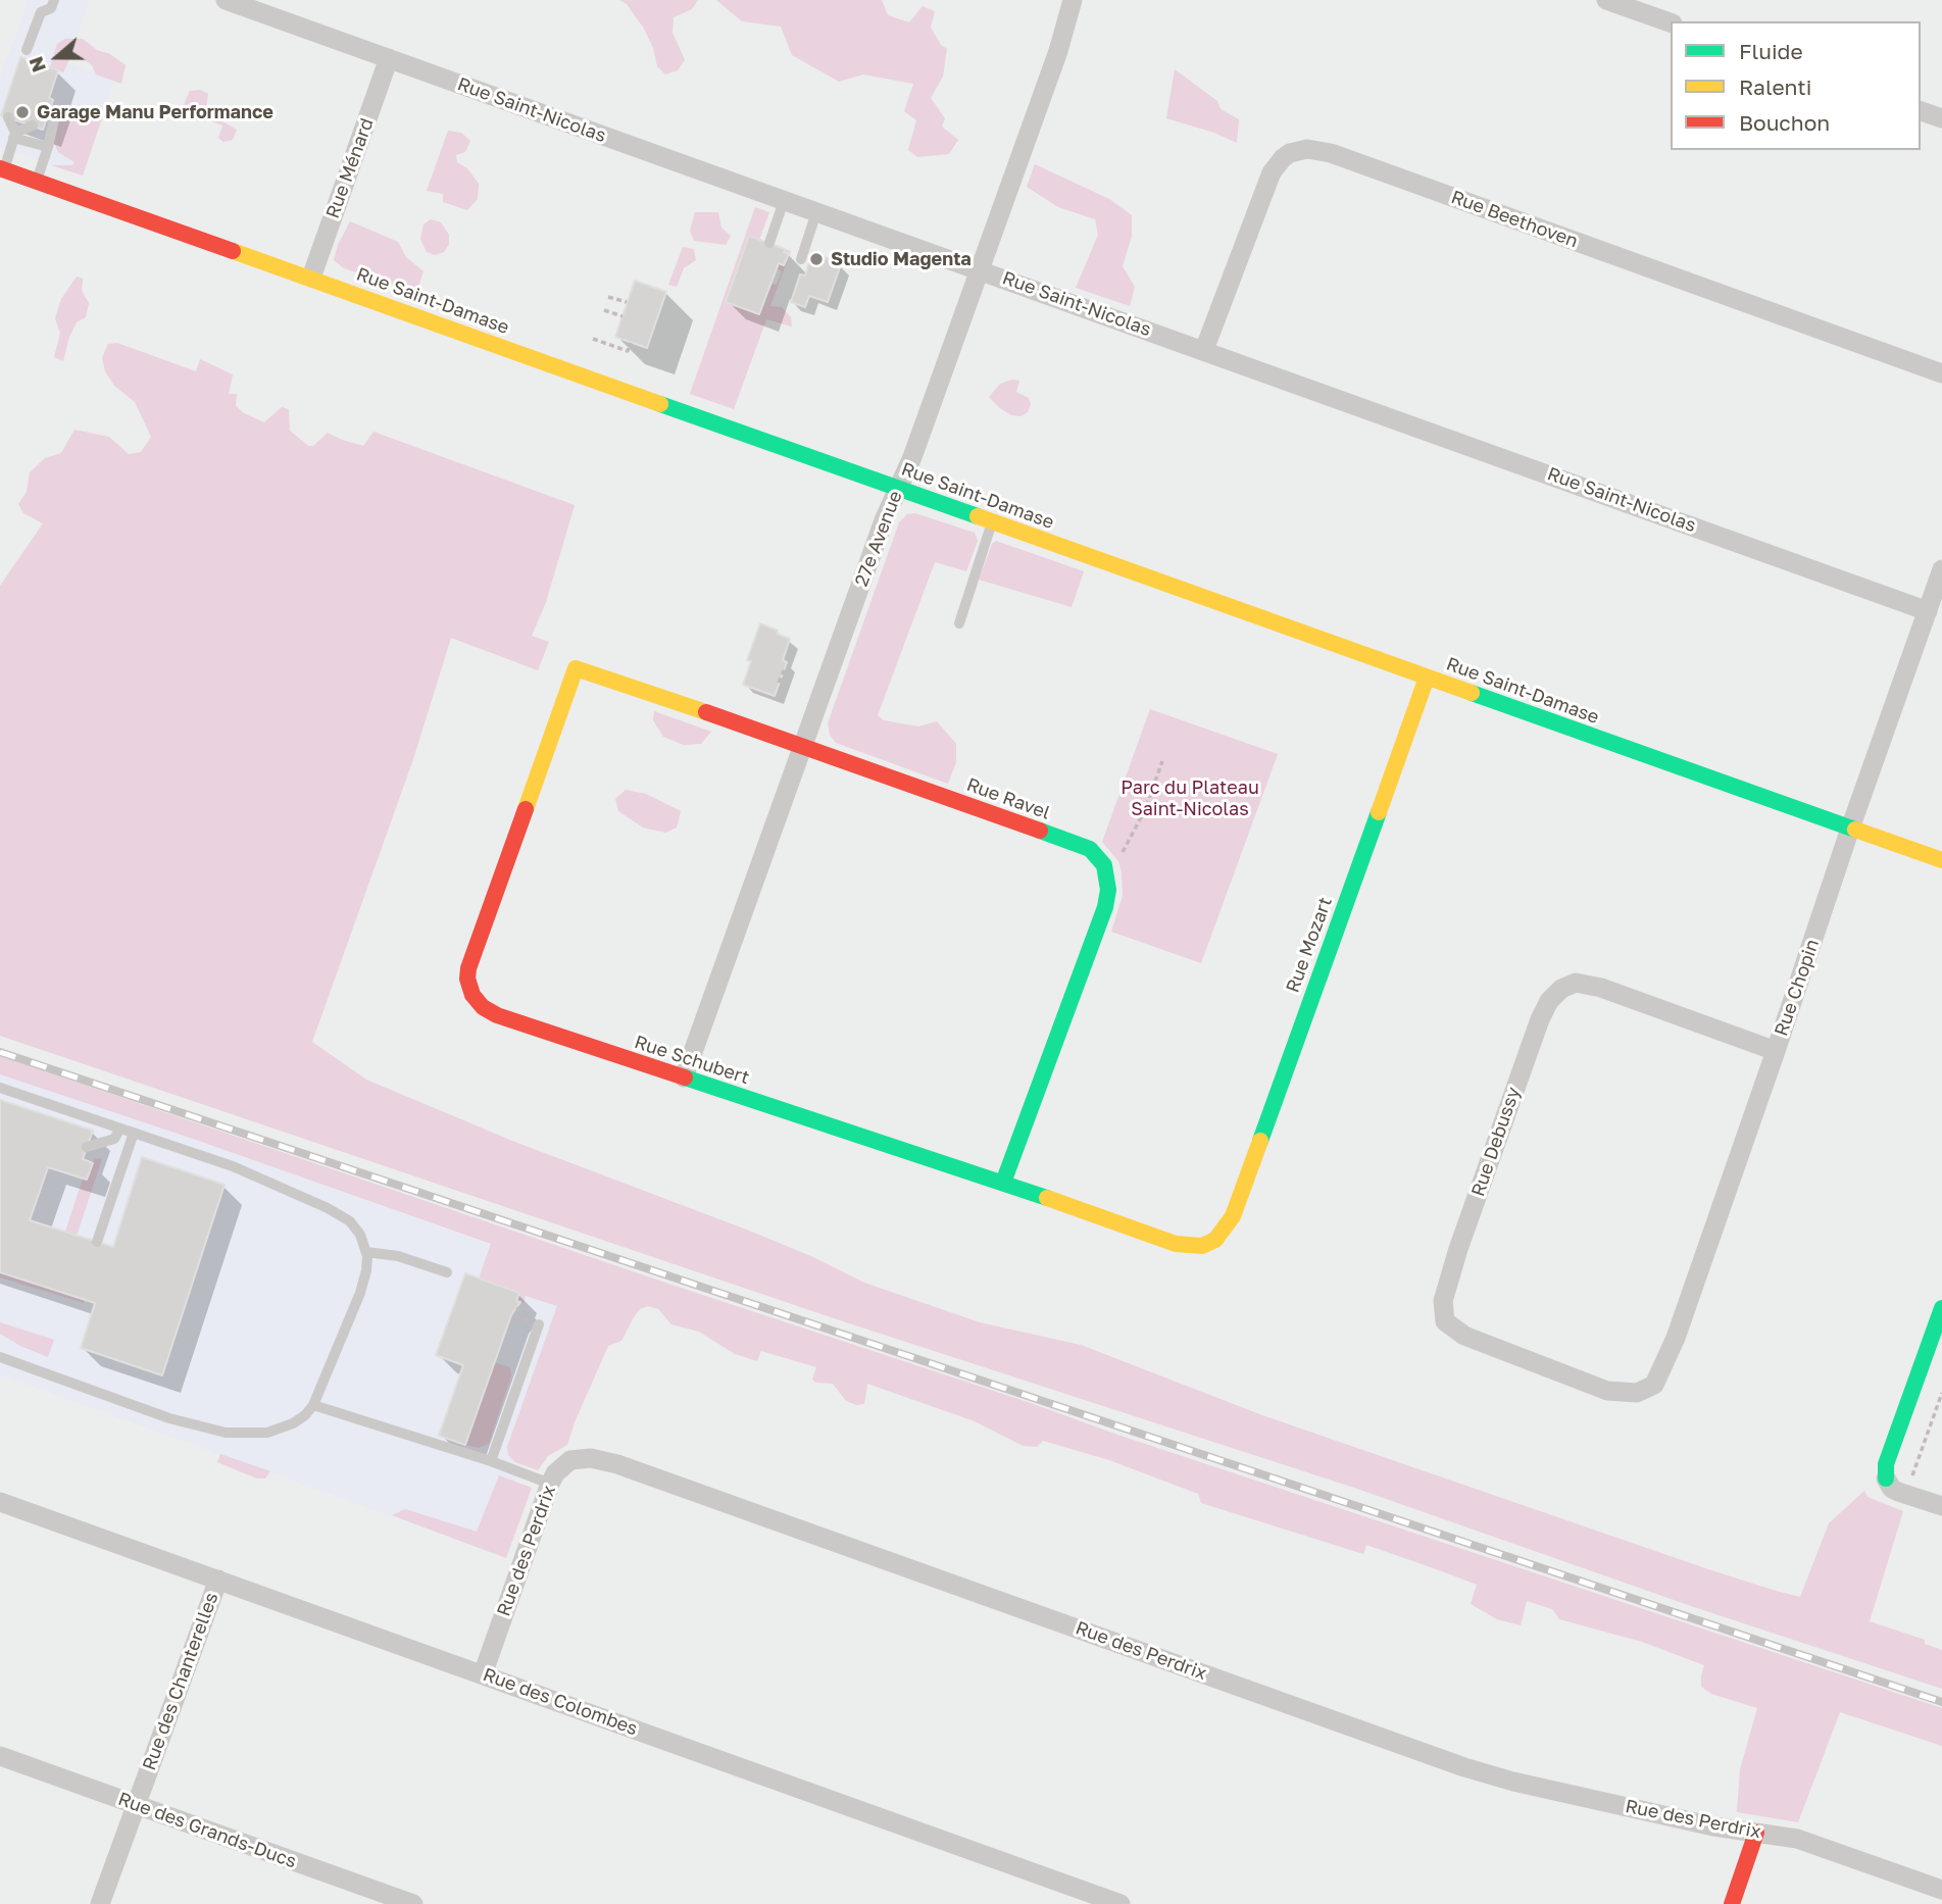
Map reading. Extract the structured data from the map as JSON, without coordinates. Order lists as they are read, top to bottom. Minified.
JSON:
{"streets":{"street":["Rue Saint-Nicolas","Rue Ménard","Rue Beethoven","Rue Saint-Damase","27e Avenue","Rue Ravel","Rue Mozart","Rue Chopin","Rue Schubert","Rue Debussy","Rue des Perdrix","Rue des Chanterelles","Rue des Colombes","Rue des Grands-Ducs"]},"crossings":[["Rue Saint-Nicolas","Rue Ménard"],["Rue Saint-Nicolas","Rue Beethoven"],["Rue Saint-Nicolas","27e Avenue"],["Rue Saint-Nicolas","Rue Chopin"],["Rue Ménard","Rue Saint-Damase"],["Rue Saint-Damase","27e Avenue"],["Rue Saint-Damase","Rue Mozart"],["Rue Saint-Damase","Rue Chopin"],["27e Avenue","Rue Ravel"],["27e Avenue","Rue Schubert"],["Rue Ravel","Rue Schubert"],["Rue Mozart","Rue Schubert"],["Rue Chopin","Rue Debussy"],["Rue des Perdrix","Rue des Colombes"],["Rue des Chanterelles","Rue des Colombes"],["Rue des Chanterelles","Rue des Grands-Ducs"]],"parks":["Parc du Plateau Saint-Nicolas"],"places":["Garage Manu Performance","Studio Magenta"],"legend":["Fluide","Ralenti","Bouchon"],"north":"left"}
